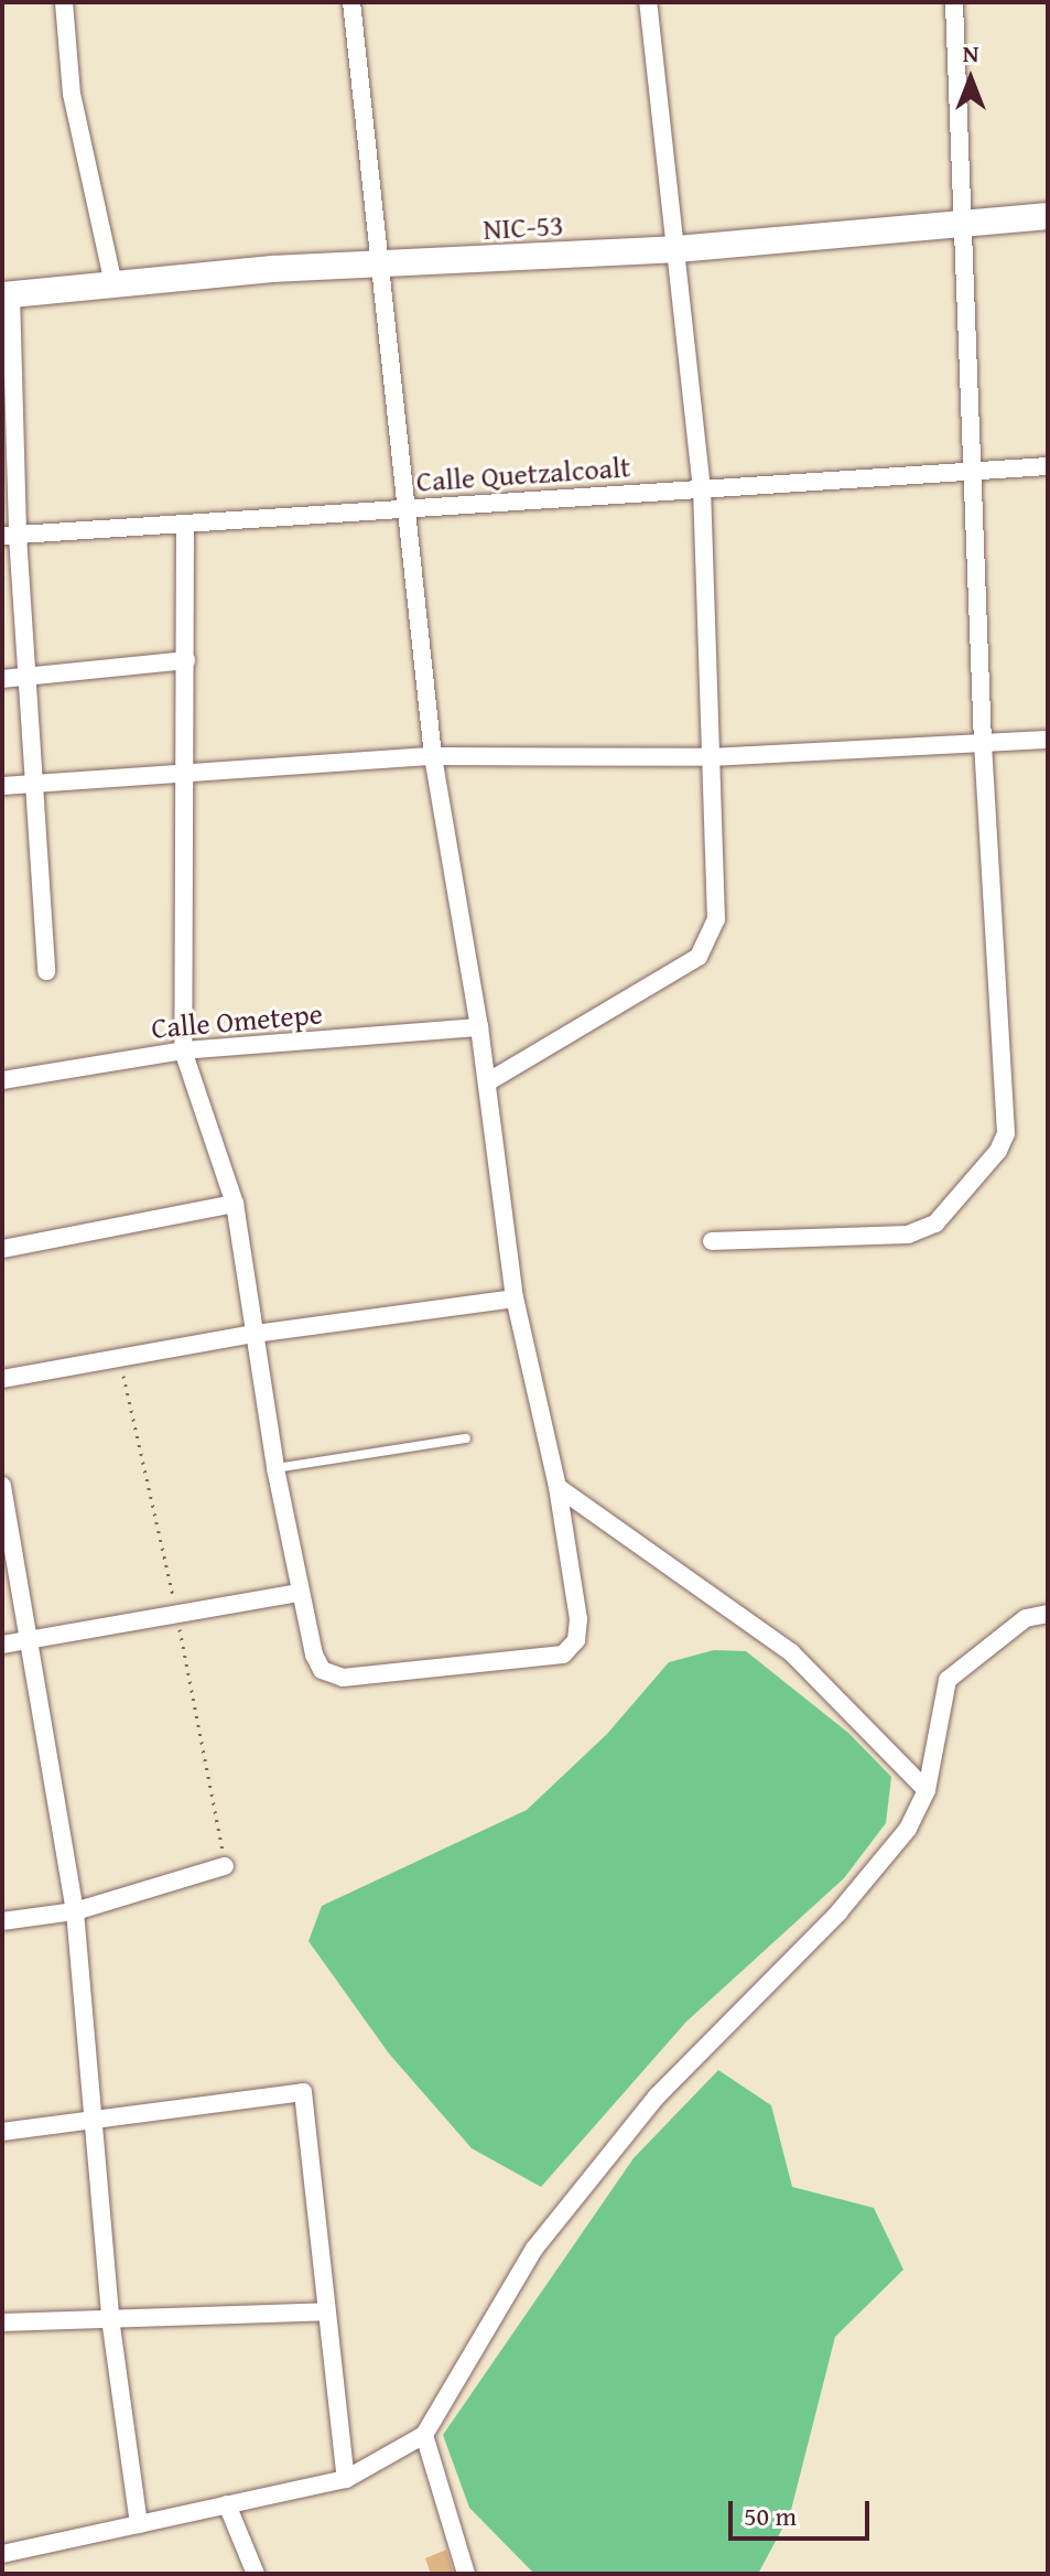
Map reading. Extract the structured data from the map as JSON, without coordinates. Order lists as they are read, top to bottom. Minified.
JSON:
{"streets":{"main road":["NIC-53"],"street":["Calle Quetzalcoalt","Calle Ometepe"]},"scale_bar":"50 m","north":"top"}
